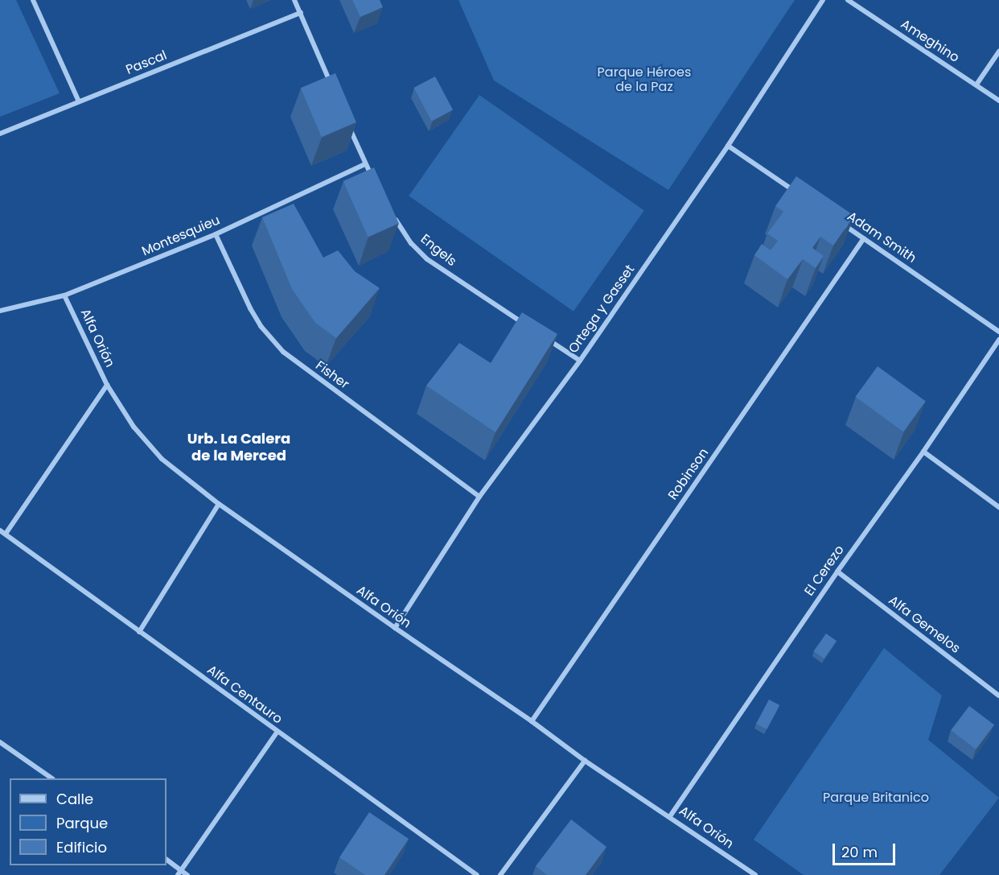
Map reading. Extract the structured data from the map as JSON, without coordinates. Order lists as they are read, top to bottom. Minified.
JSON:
{"streets":{"street":["Ameghino","Pascal","Montesquieu","Adam Smith","Engels","Ortega y Gasset","Alfa Orión","Fisher","Robinson","El Cerezo","Alfa Gemelos","Alfa Centauro"]},"crossings":[["Montesquieu","Alfa Orión"],["Montesquieu","Fisher"],["Adam Smith","Robinson"],["Ortega y Gasset","Alfa Orión"],["Ortega y Gasset","Fisher"],["Alfa Orión","Robinson"],["Alfa Orión","El Cerezo"],["El Cerezo","Alfa Gemelos"]],"districts":["Urb. La Calera de la Merced"],"parks":["Parque Héroes de la Paz","Parque Britanico"],"legend":["Calle","Parque","Edificio"],"scale_bar":"20 m"}
